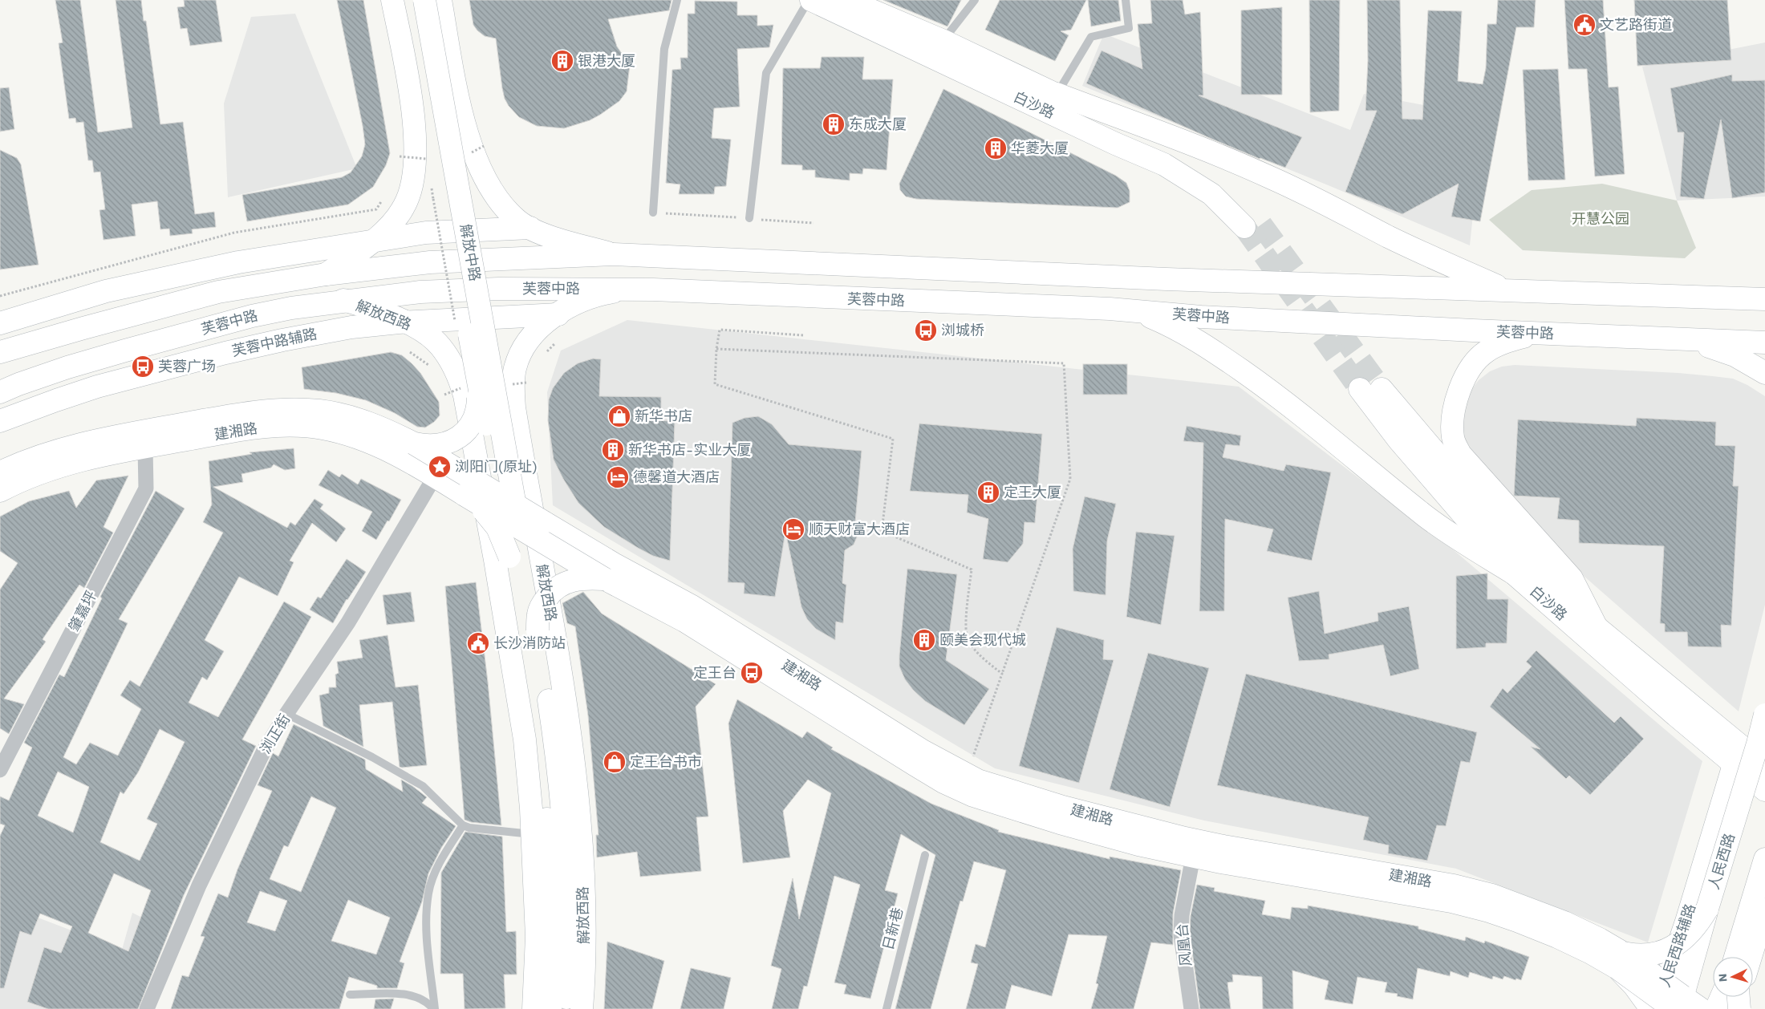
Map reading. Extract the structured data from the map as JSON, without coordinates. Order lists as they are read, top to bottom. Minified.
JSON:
{"streets":{"main road":["白沙路","解放中路","芙蓉中路","解放西路","芙蓉中路辅路","建湘路","人民西路","人民西路辅路"],"street":["肇嘉坪","浏正街","风凰台"],"lane":["日新巷"]},"crossings":[["白沙路","人民西路辅路"],["解放中路","解放西路"],["解放中路","建湘路"],["芙蓉中路","解放西路"],["解放西路","芙蓉中路辅路"],["解放西路","建湘路"],["建湘路","肇嘉坪"],["建湘路","浏正街"],["建湘路","人民西路"],["建湘路","风凰台"]],"parks":["开慧公园"],"places":{"public building":["文艺路街道","长沙消防站"],"building":["银港大厦","东成大厦","华菱大厦","新华书店-实业大厦","定王大厦","颐美会现代城"],"bus stop":["浏城桥","芙蓉广场","定王台"],"shop":["新华书店","定王台书市"],"place":["浏阳门(原址)"],"hotel":["德馨道大酒店","顺天财富大酒店"]},"north":"left"}
